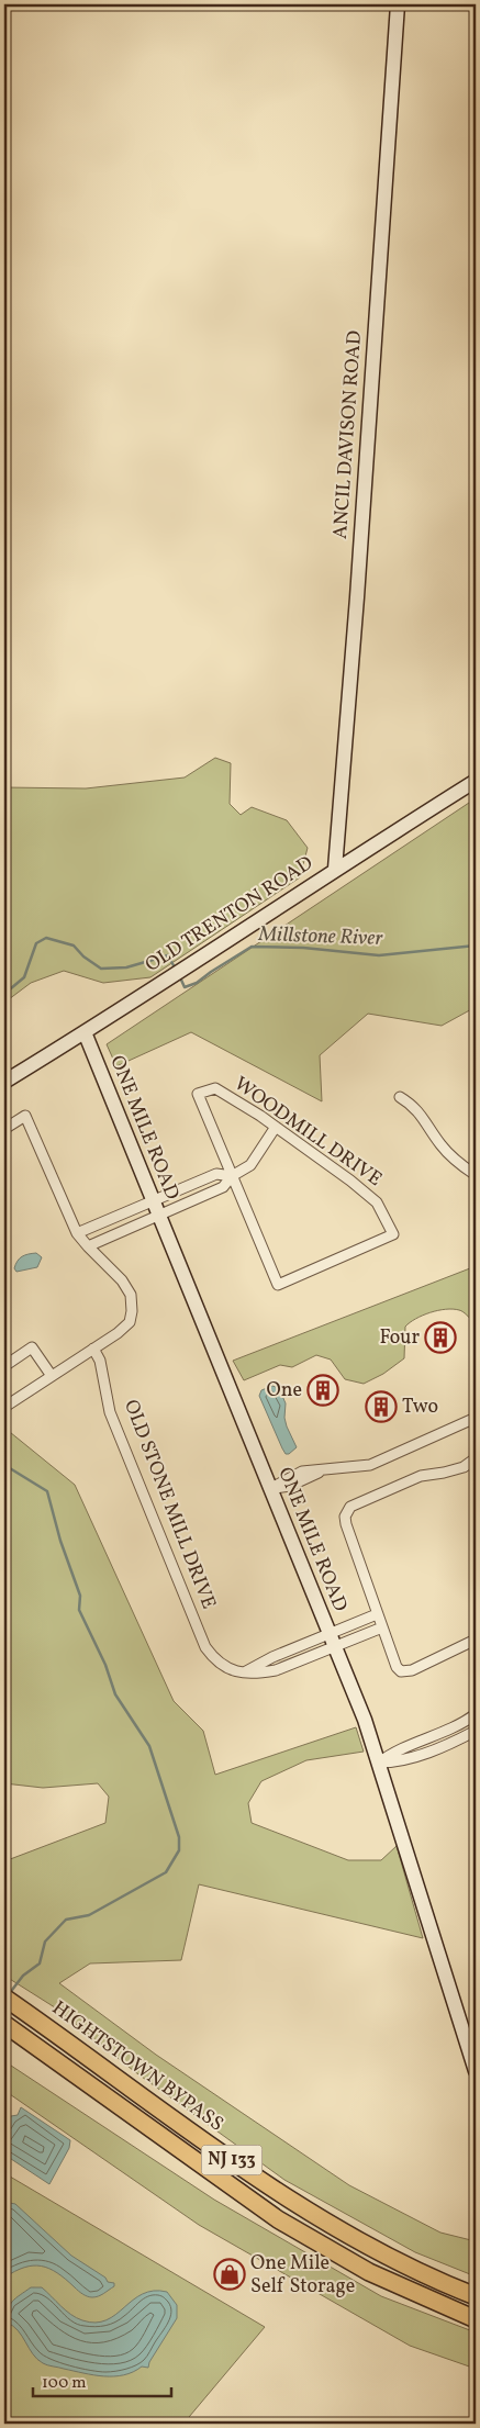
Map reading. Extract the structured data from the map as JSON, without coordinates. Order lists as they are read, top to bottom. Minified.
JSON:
{"streets":{"highway":["HIGHTSTOWN BYPASS","NJ 133"],"street":["ANCIL DAVISON ROAD","OLD TRENTON ROAD","ONE MILE ROAD","WOODMILL DRIVE","OLD STONE MILL DRIVE"]},"crossings":[["ANCIL DAVISON ROAD","OLD TRENTON ROAD"],["OLD TRENTON ROAD","ONE MILE ROAD"],["ONE MILE ROAD","OLD STONE MILL DRIVE"]],"water":["Millstone River"],"places":{"building":["Four","One","Two"],"shop":["One Mile Self Storage"]},"scale_bar":"100 m"}
